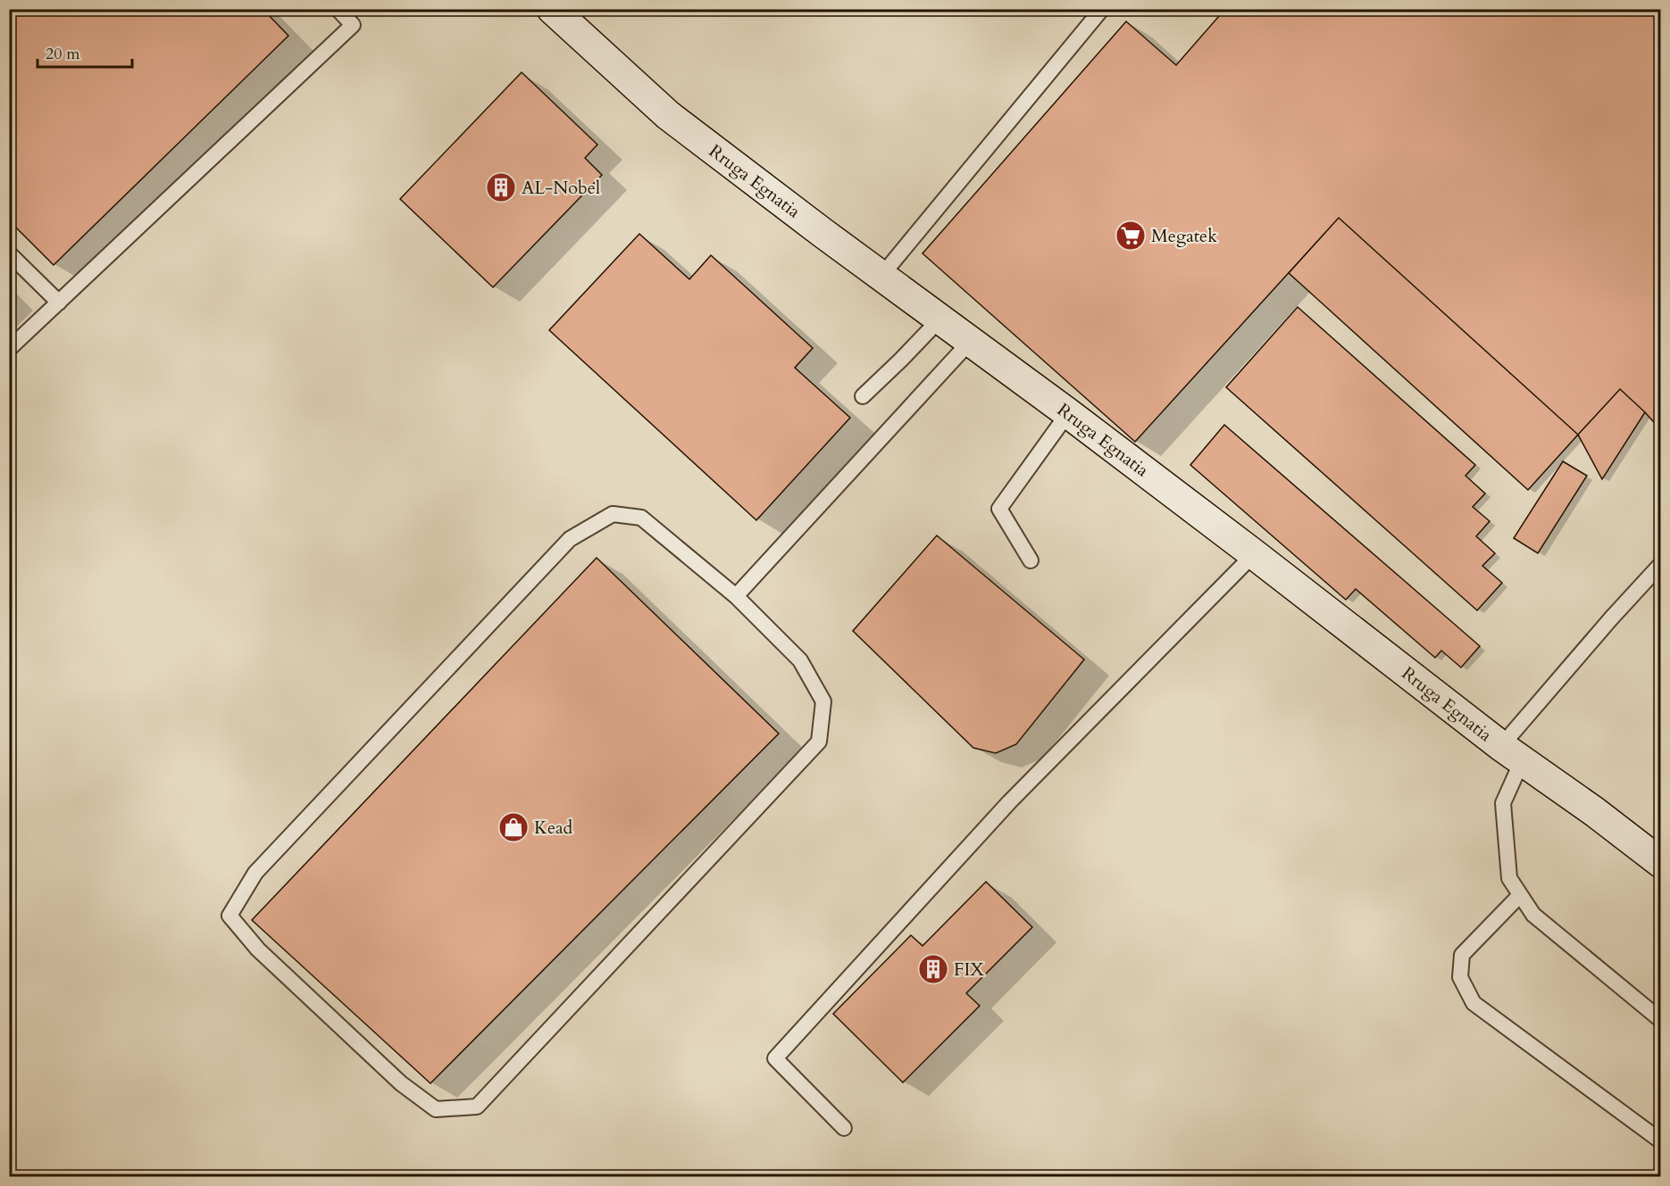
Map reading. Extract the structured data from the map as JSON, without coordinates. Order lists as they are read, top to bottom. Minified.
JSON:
{"streets":{"main road":["Rruga Egnatia"]},"places":{"building":["AL-Nobel","FIX"],"supermarket":["Megatek"],"shop":["Kead"]},"scale_bar":"20 m"}
